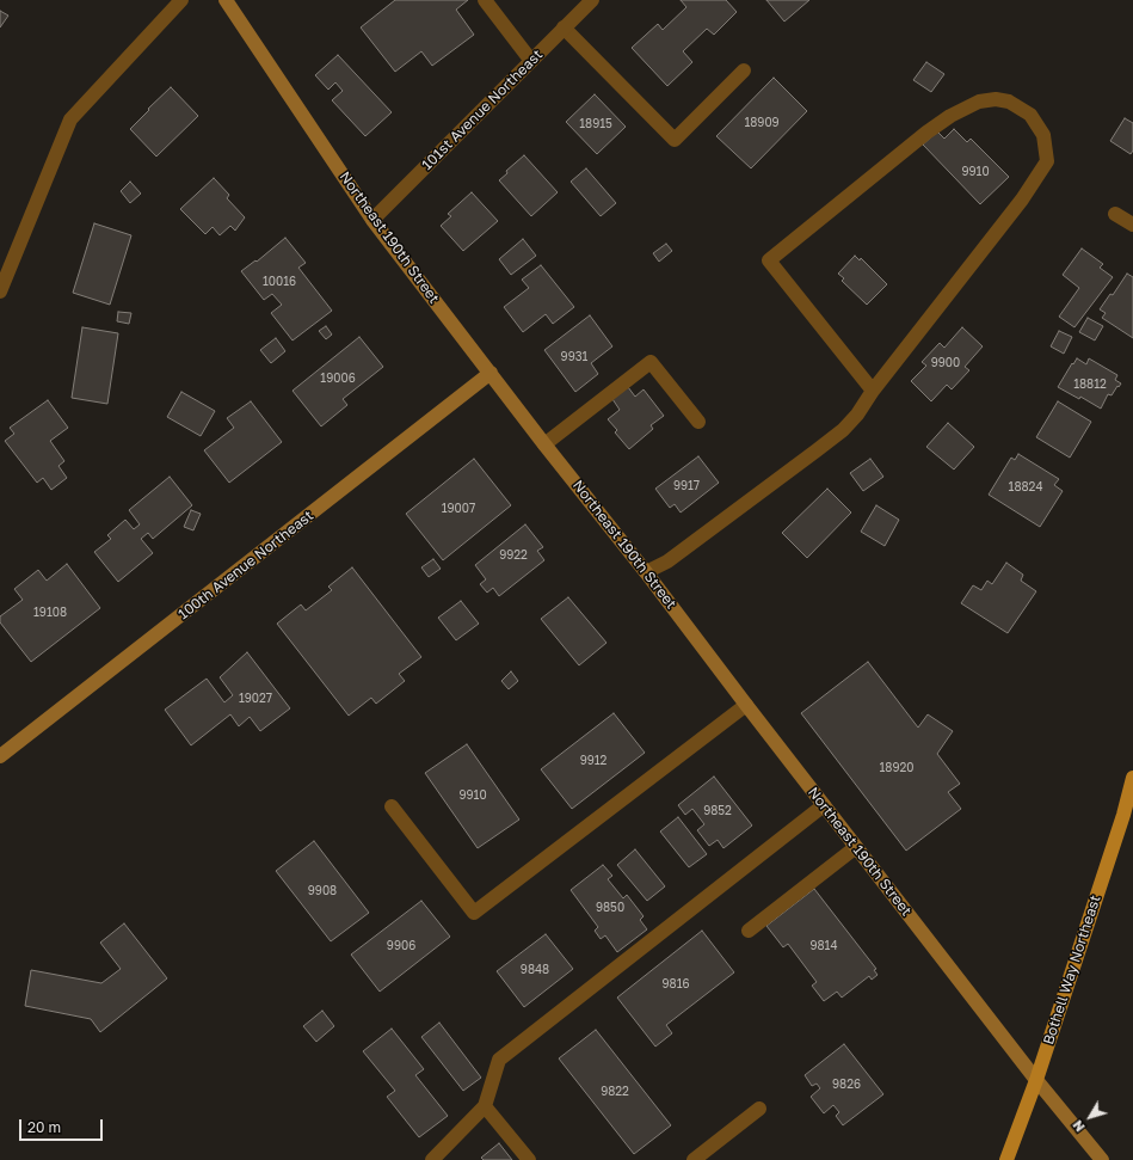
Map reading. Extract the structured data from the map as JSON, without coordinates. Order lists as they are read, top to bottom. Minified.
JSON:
{"streets":{"main road":["Bothell Way Northeast"],"street":["101st Avenue Northeast","Northeast 190th Street","100th Avenue Northeast"]},"crossings":[["101st Avenue Northeast","Northeast 190th Street"],["Northeast 190th Street","100th Avenue Northeast"],["Northeast 190th Street","Bothell Way Northeast"]],"house_numbers":["18909","18915","9910","10016","9931","9900","19006","18812","9917","18824","19007","9922","19108","19027","9912","18920","9910","9852","9908","9850","9906","9814","9848","9816","9826","9822"],"scale_bar":"20 m","north":"bottom left"}
